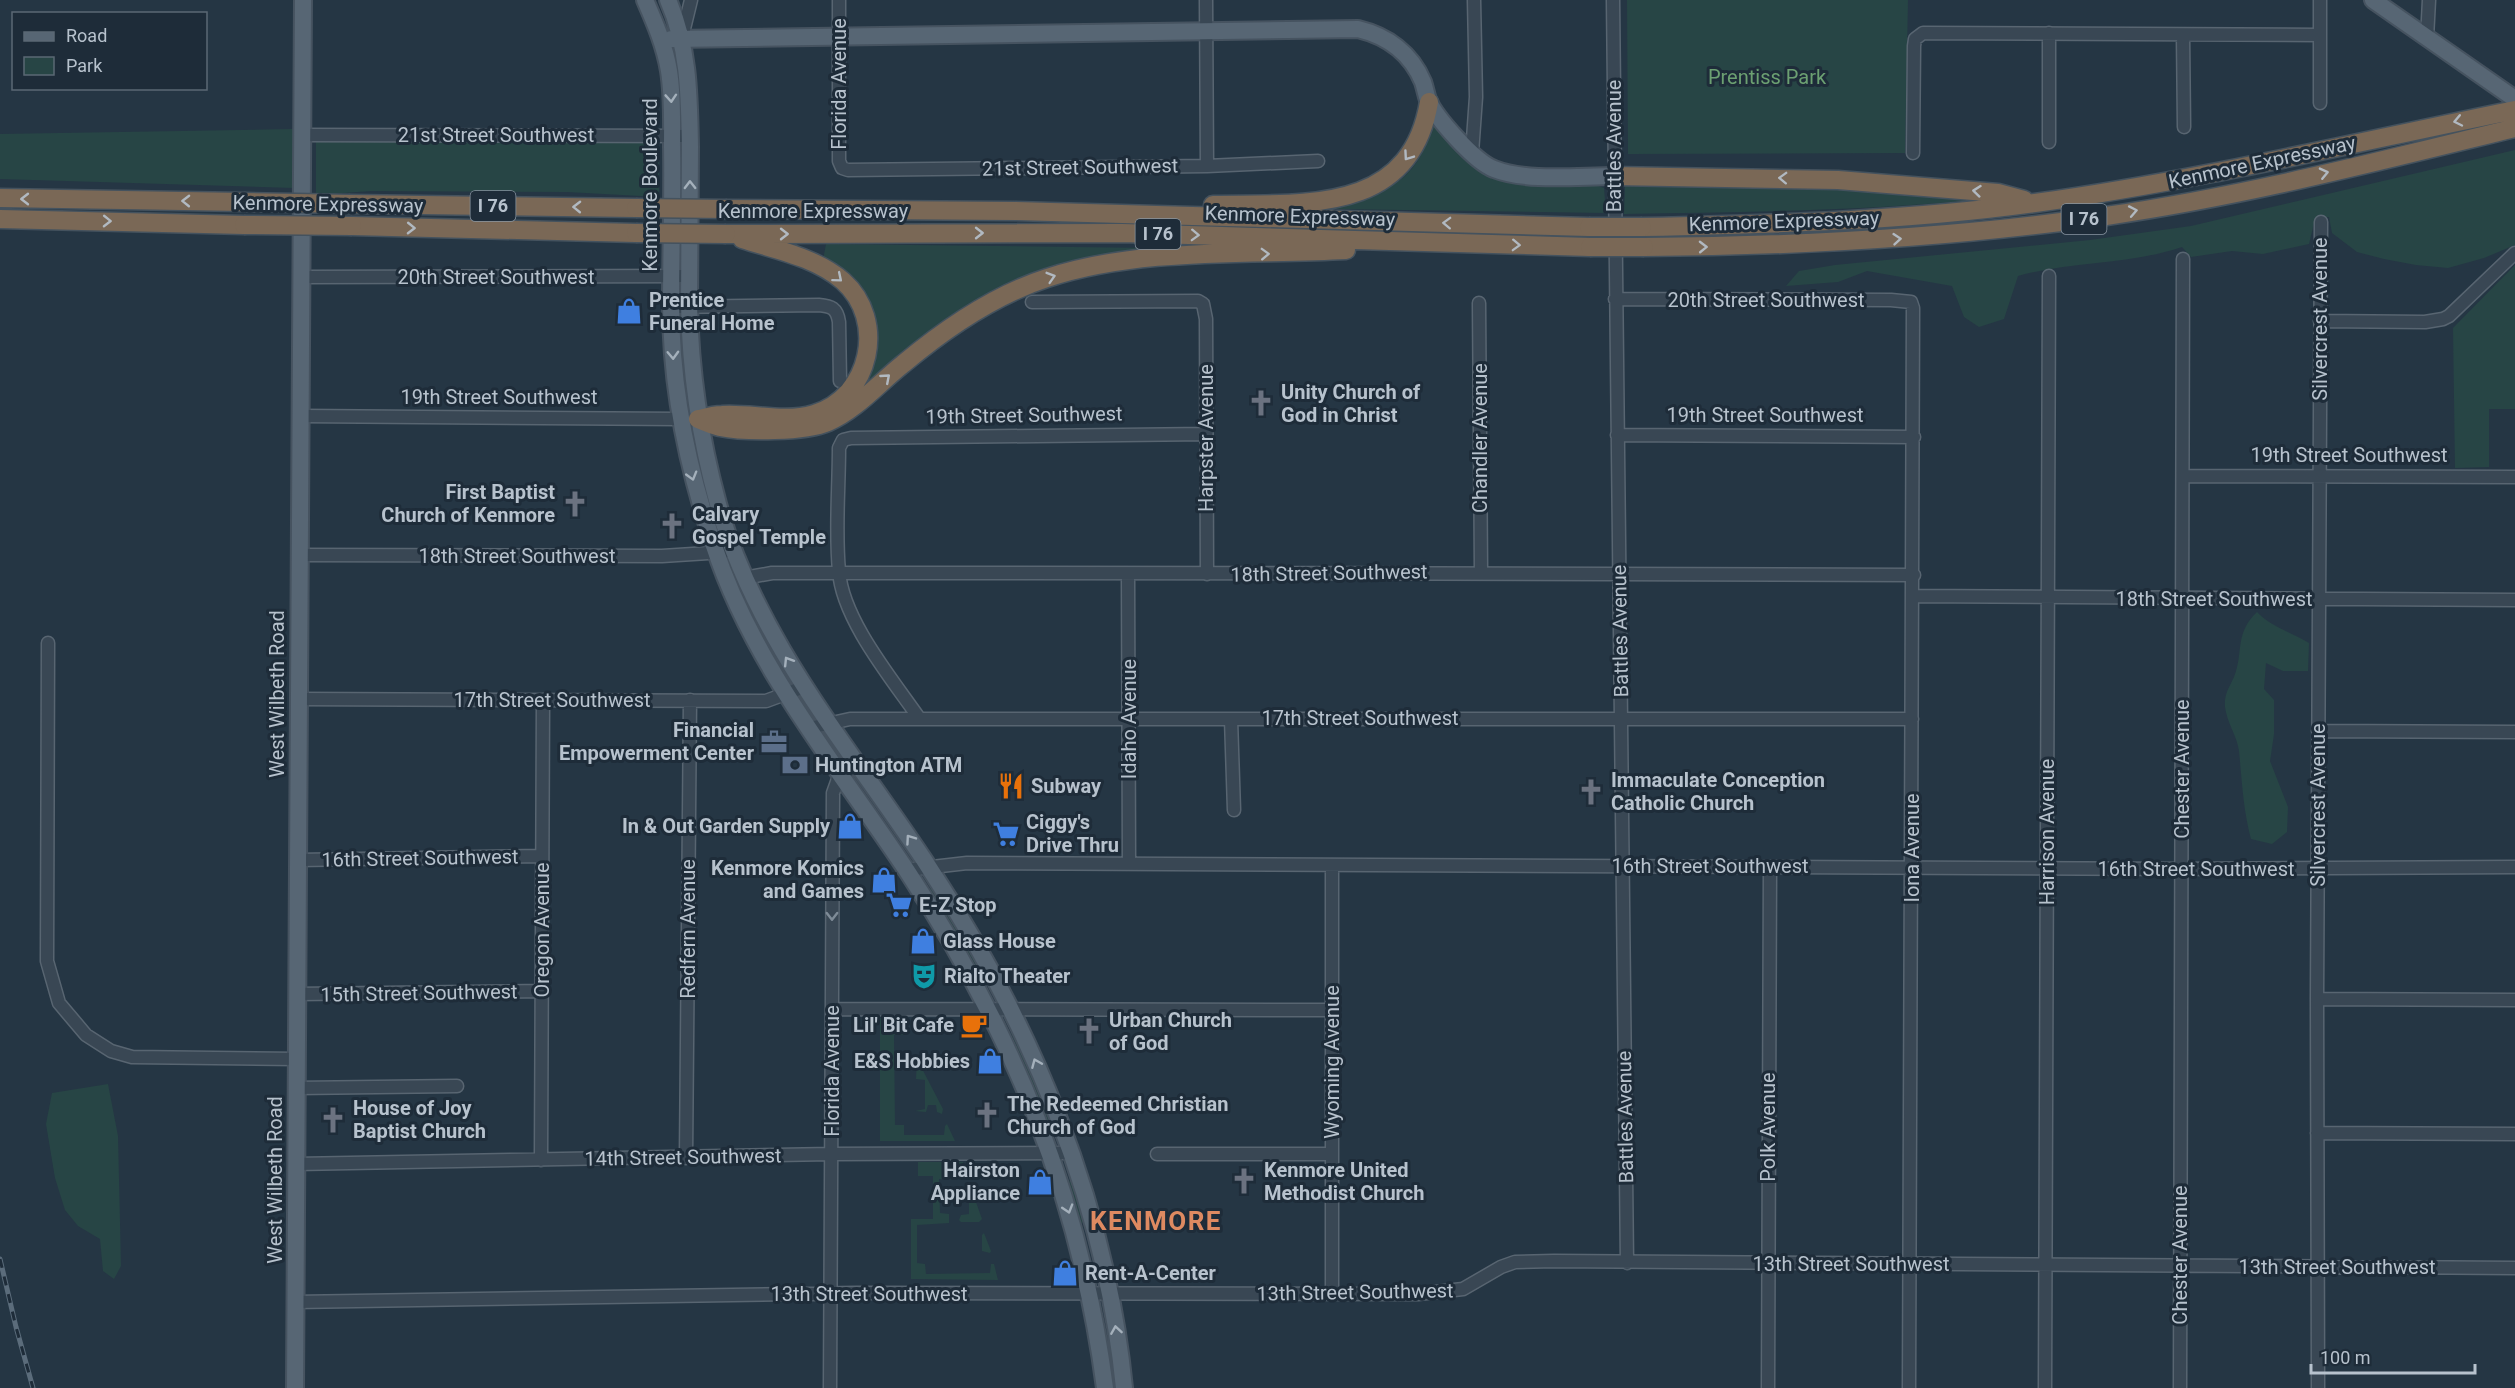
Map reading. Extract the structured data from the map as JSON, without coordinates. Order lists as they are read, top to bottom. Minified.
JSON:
{"streets":{"highway":["Kenmore Expressway","I 76"],"main road":["Kenmore Boulevard","19th Street Southwest","West Wilbeth Road"],"street":["Florida Avenue","21st Street Southwest","Battles Avenue","20th Street Southwest","Silvercrest Avenue","Harpster Avenue","Chandler Avenue","18th Street Southwest","17th Street Southwest","Idaho Avenue","Chester Avenue","Harrison Avenue","Iona Avenue","16th Street Southwest","Redfern Avenue","Oregon Avenue","15th Street Southwest","Wyoming Avenue","Polk Avenue","14th Street Southwest","13th Street Southwest"]},"crossings":[["Florida Avenue","21st Street Southwest"],["Florida Avenue","Kenmore Boulevard"],["Florida Avenue","14th Street Southwest"],["Florida Avenue","13th Street Southwest"],["21st Street Southwest","Kenmore Boulevard"],["21st Street Southwest","West Wilbeth Road"],["Battles Avenue","20th Street Southwest"],["Battles Avenue","19th Street Southwest"],["Battles Avenue","18th Street Southwest"],["Battles Avenue","17th Street Southwest"],["Battles Avenue","16th Street Southwest"],["Battles Avenue","13th Street Southwest"],["Kenmore Boulevard","20th Street Southwest"],["Kenmore Boulevard","19th Street Southwest"],["Kenmore Boulevard","18th Street Southwest"],["Kenmore Boulevard","17th Street Southwest"],["Kenmore Boulevard","16th Street Southwest"],["Kenmore Boulevard","14th Street Southwest"],["Kenmore Boulevard","13th Street Southwest"],["20th Street Southwest","West Wilbeth Road"],["20th Street Southwest","Iona Avenue"],["Silvercrest Avenue","19th Street Southwest"],["Silvercrest Avenue","18th Street Southwest"],["Silvercrest Avenue","16th Street Southwest"],["Silvercrest Avenue","13th Street Southwest"],["19th Street Southwest","Harpster Avenue"],["19th Street Southwest","18th Street Southwest"],["19th Street Southwest","West Wilbeth Road"],["19th Street Southwest","Chester Avenue"],["19th Street Southwest","Iona Avenue"],["Harpster Avenue","18th Street Southwest"],["Chandler Avenue","18th Street Southwest"],["18th Street Southwest","West Wilbeth Road"],["18th Street Southwest","Idaho Avenue"],["18th Street Southwest","Chester Avenue"],["18th Street Southwest","Harrison Avenue"],["18th Street Southwest","Iona Avenue"],["West Wilbeth Road","17th Street Southwest"],["West Wilbeth Road","16th Street Southwest"],["West Wilbeth Road","15th Street Southwest"],["West Wilbeth Road","14th Street Southwest"],["West Wilbeth Road","13th Street Southwest"],["17th Street Southwest","Idaho Avenue"],["17th Street Southwest","Iona Avenue"],["17th Street Southwest","Redfern Avenue"],["17th Street Southwest","Oregon Avenue"],["Idaho Avenue","16th Street Southwest"],["Chester Avenue","16th Street Southwest"],["Chester Avenue","13th Street Southwest"],["Harrison Avenue","16th Street Southwest"],["Harrison Avenue","13th Street Southwest"],["Iona Avenue","16th Street Southwest"],["Iona Avenue","13th Street Southwest"],["16th Street Southwest","Oregon Avenue"],["16th Street Southwest","Wyoming Avenue"],["16th Street Southwest","Polk Avenue"],["Redfern Avenue","14th Street Southwest"],["Oregon Avenue","15th Street Southwest"],["Oregon Avenue","14th Street Southwest"],["Wyoming Avenue","13th Street Southwest"],["Polk Avenue","13th Street Southwest"]],"districts":["KENMORE"],"parks":["Prentiss Park"],"places":{"shop":["Prentice Funeral Home","In & Out Garden Supply","Kenmore Komics and Games","Glass House","E&S Hobbies","Hairston Appliance","Rent-A-Center"],"church":["Unity Church of God in Christ","First Baptist Church of Kenmore","Calvary Gospel Temple","Immaculate Conception Catholic Church","Urban Church of God","The Redeemed Christian Church of God","House of Joy Baptist Church","Kenmore United Methodist Church"],"office":["Financial Empowerment Center"],"bank":["Huntington ATM"],"restaurant":["Subway"],"supermarket":["Ciggy's Drive Thru","E-Z Stop"],"theatre":["Rialto Theater"],"cafe":["Lil' Bit Cafe"]},"legend":["Road","Park"],"scale_bar":"100 m"}
